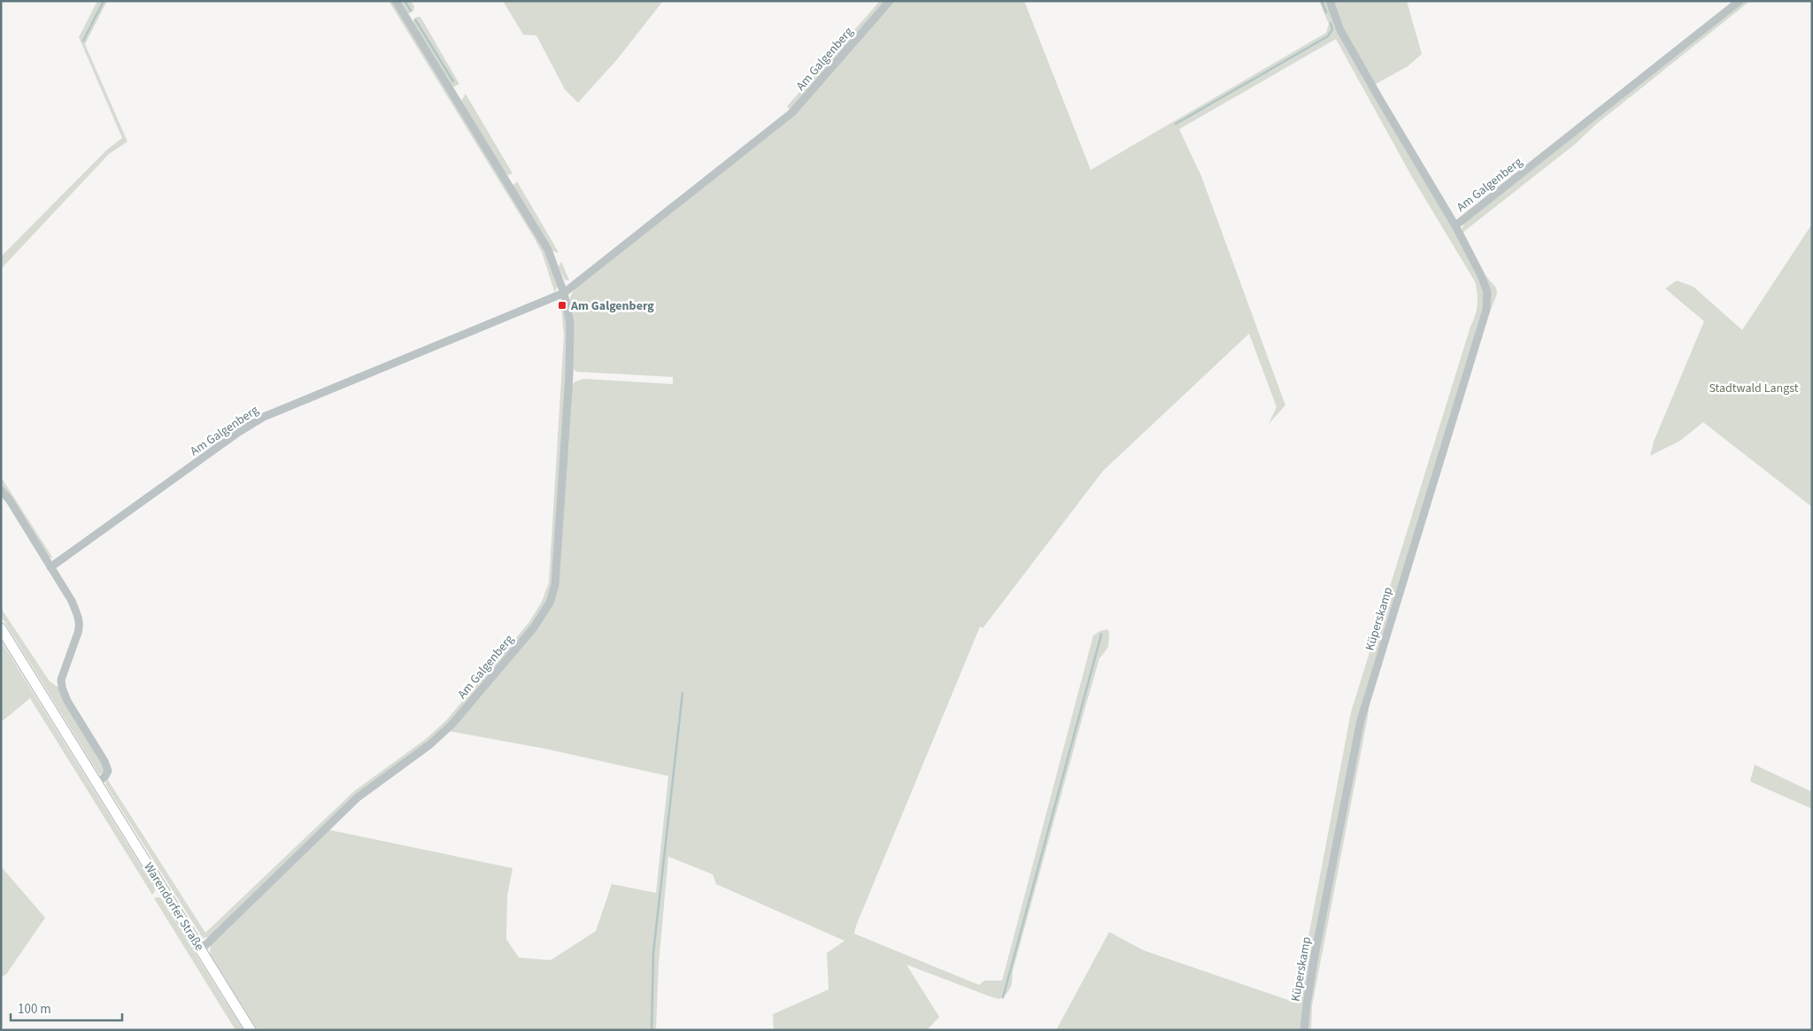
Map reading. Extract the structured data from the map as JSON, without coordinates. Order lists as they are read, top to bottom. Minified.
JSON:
{"streets":{"main road":["Warendorfer Straße"],"street":["Am Galgenberg","Küperskamp"]},"crossings":[["Am Galgenberg","Küperskamp"],["Am Galgenberg","Warendorfer Straße"]],"parks":["Stadtwald Langst"],"places":{"transit":["Am Galgenberg"]},"scale_bar":"100 m"}
